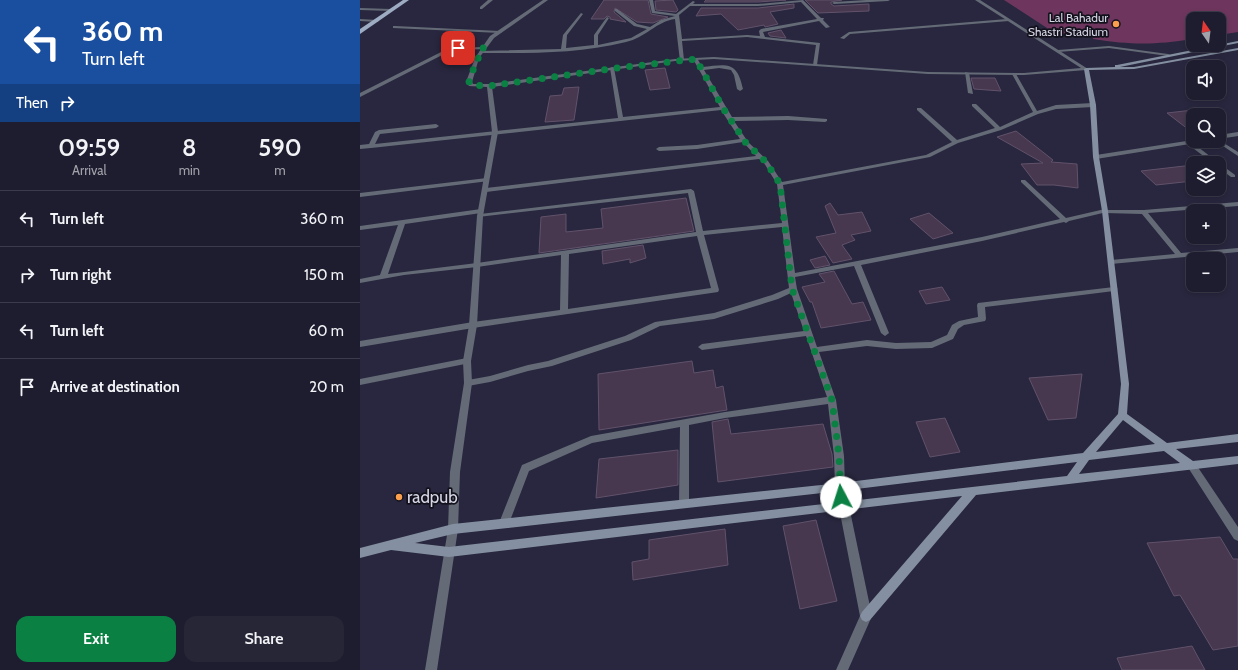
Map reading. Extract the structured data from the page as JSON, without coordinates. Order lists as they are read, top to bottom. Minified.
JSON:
{"places":["Lal Bahadur Shastri Stadium","radpub"],"north":"top","page":{"turn":["360 m","Turn left"],"map_buttons":["+","−"],"then":"Then","eta":["09:59","Arrival","8","min","590","m"],"list":[{"name":"Turn left","value":"360 m"},{"name":"Turn right","value":"150 m"},{"name":"Turn left","value":"60 m"},{"name":"Arrive at destination","value":"20 m"}],"buttons":["Exit","Share"]}}
